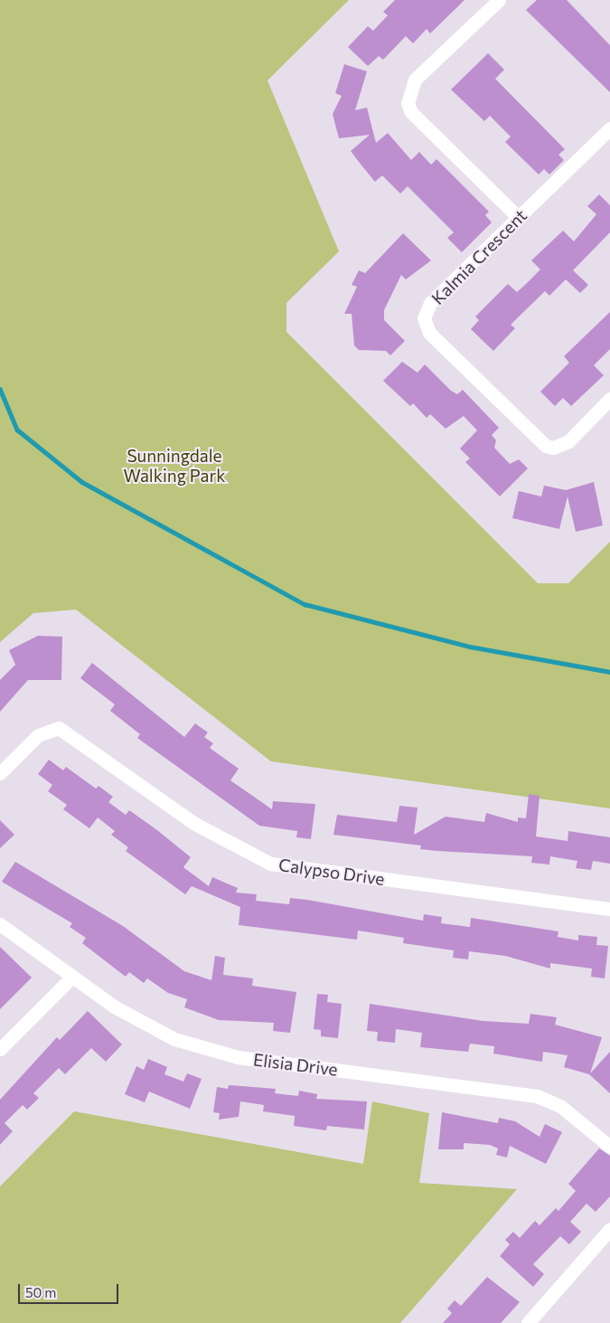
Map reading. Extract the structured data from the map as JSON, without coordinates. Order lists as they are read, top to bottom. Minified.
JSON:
{"streets":{"street":["Kalmia Crescent","Calypso Drive","Elisia Drive"]},"parks":["Sunningdale Walking Park"],"scale_bar":"50 m"}
